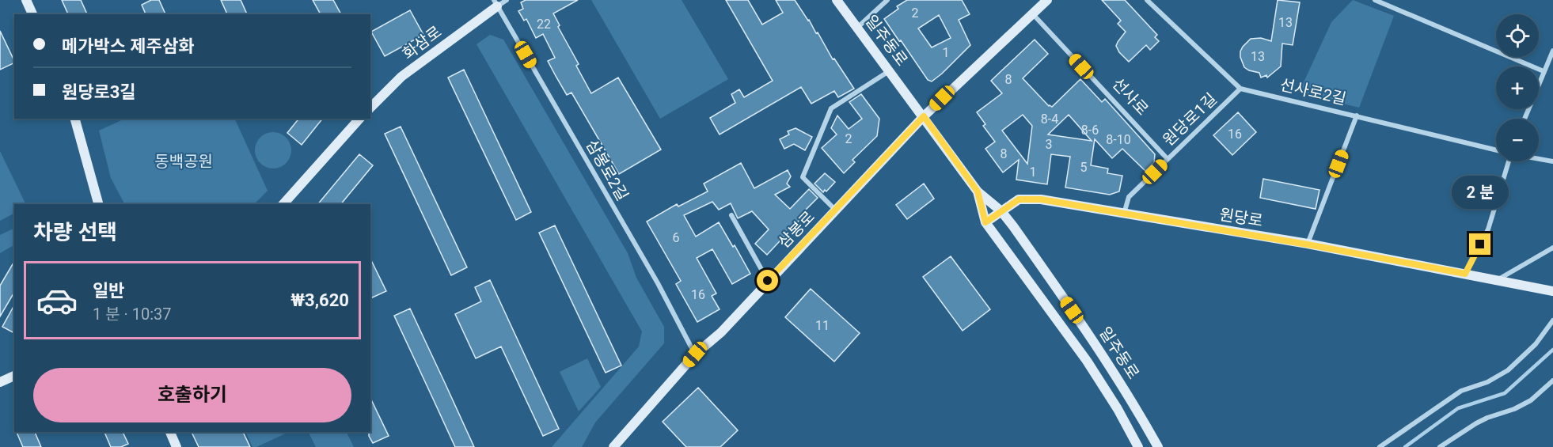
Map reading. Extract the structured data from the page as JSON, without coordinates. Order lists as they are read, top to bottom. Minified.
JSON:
{"streets":{"street":["일주동로","화삼로","선사로2길","선사로","원당로1길","삼봉로2길","원당로","삼봉로"]},"crossings":[["일주동로","원당로"],["일주동로","삼봉로"],["화삼로","삼봉로2길"],["선사로2길","원당로1길"],["선사로","원당로1길"],["원당로1길","원당로"],["삼봉로2길","삼봉로"]],"parks":["동백공원"],"house_numbers":["2","13","22","1","13","8","8-4","8-6","16","2","8-10","3","8","5","1","6","16","11"],"page":{"map_buttons":["+","−"],"banner":["메가박스 제주삼화","원당로3길"],"bubble":"2 분","heading":"차량 선택","list":[{"name":"일반","note":"1 분 · 10:37","value":"₩3,620"}],"buttons":"호출하기"}}
